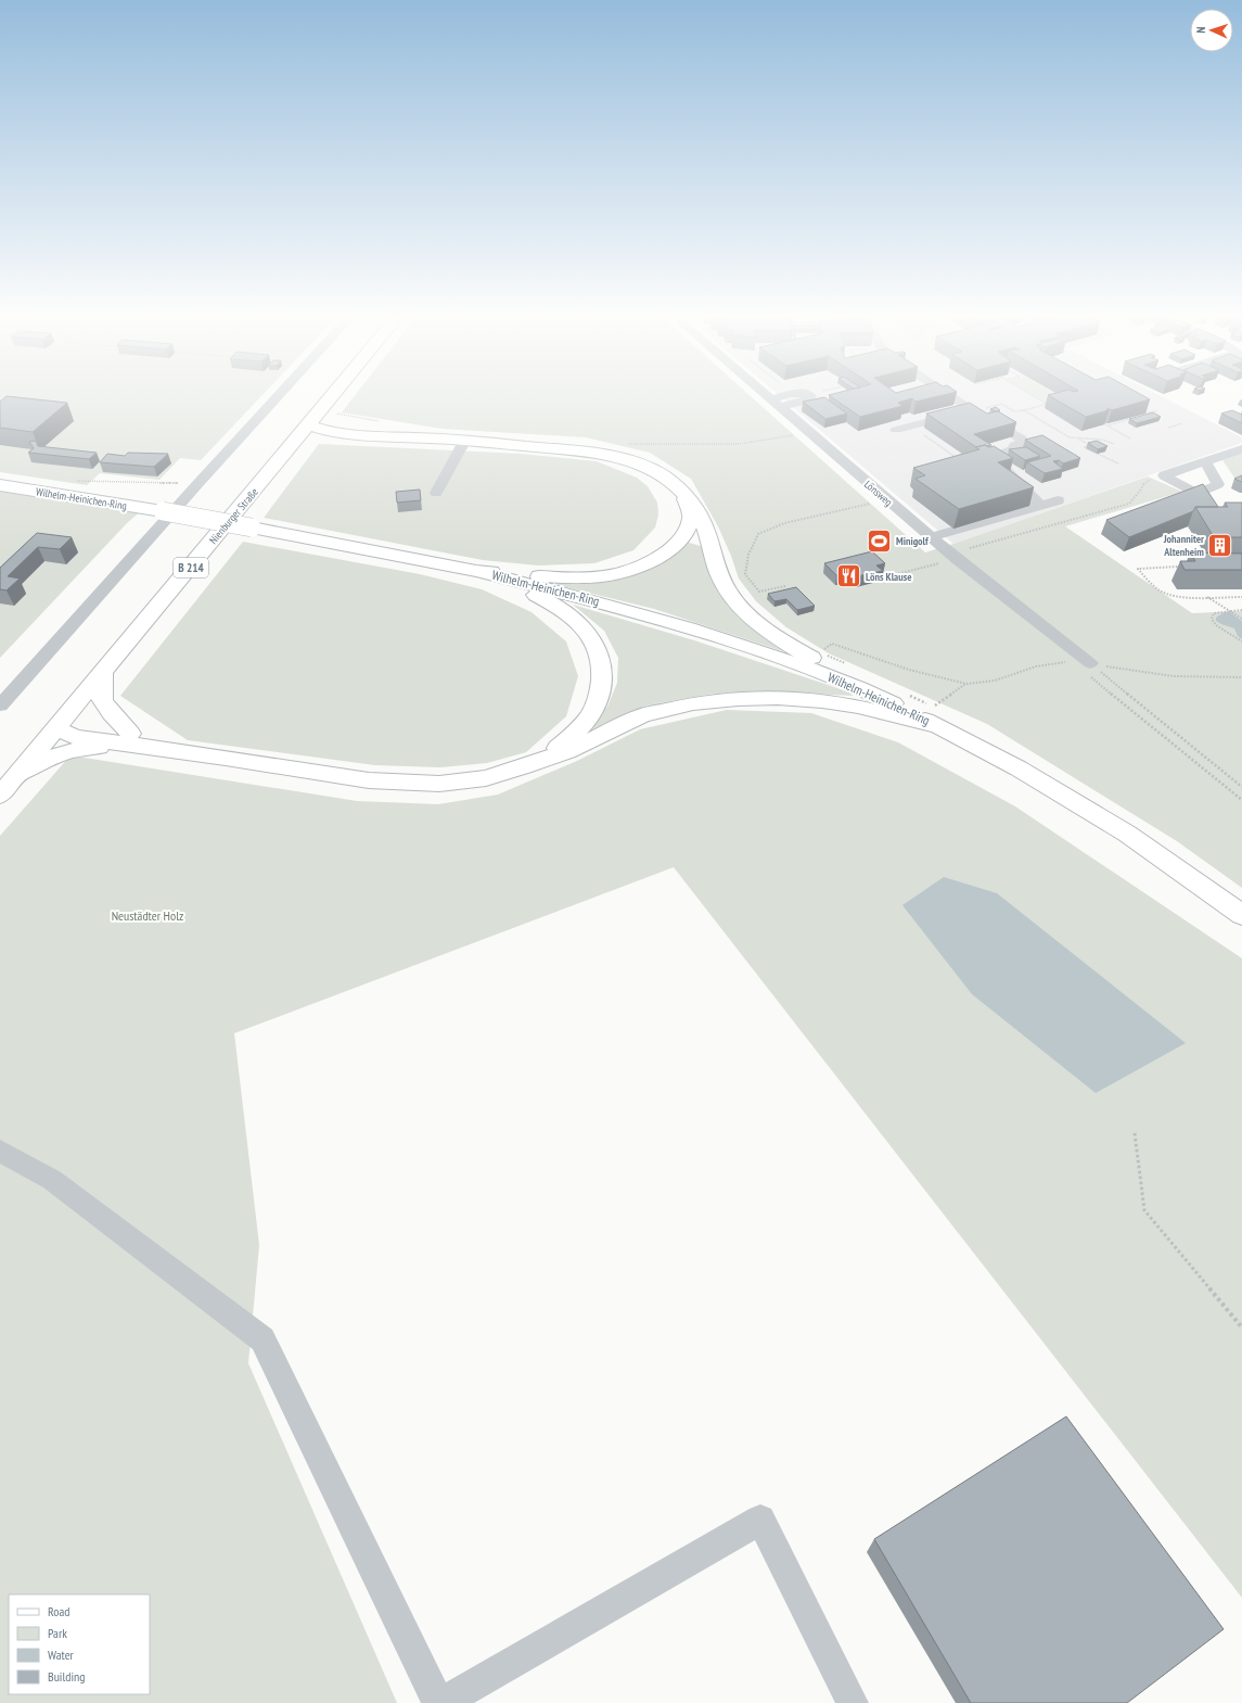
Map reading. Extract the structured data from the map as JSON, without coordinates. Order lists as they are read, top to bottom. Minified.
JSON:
{"streets":{"main road":["Wilhelm-Heinichen-Ring","Nienburger Straße","B 214"],"street":["Lönsweg"]},"parks":["Neustädter Holz"],"places":{"sports":["Minigolf"],"building":["Johanniter Altenheim"],"restaurant":["Löns Klause"]},"legend":["Road","Park","Water","Building"],"north":"left"}
